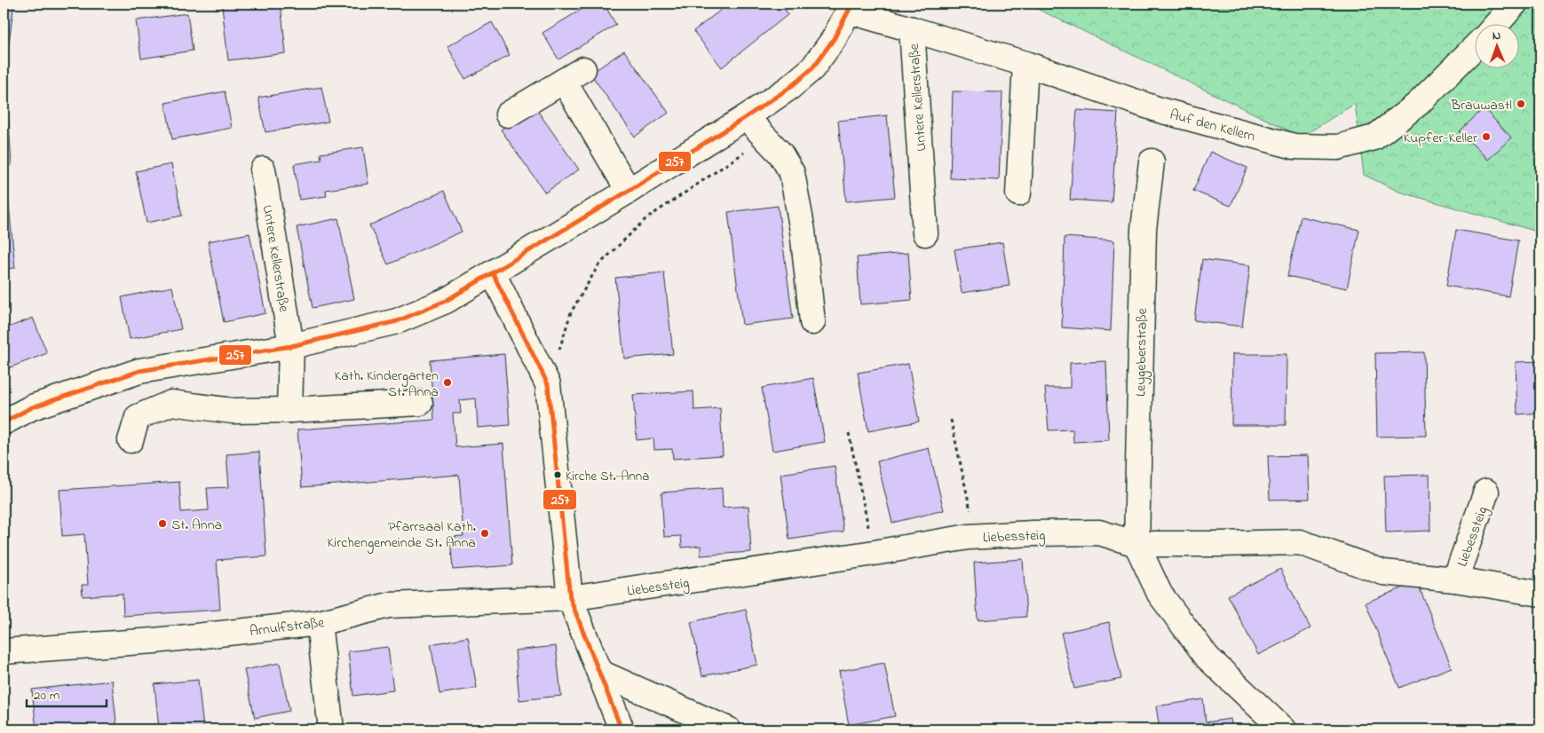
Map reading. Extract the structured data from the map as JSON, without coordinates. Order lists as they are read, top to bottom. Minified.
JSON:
{"streets":{"street":["Untere Kellerstraße","Auf den Kellern","Leygeberstraße","Liebessteig","Arnulfstraße"]},"crossings":[["Untere Kellerstraße","Auf den Kellern"],["Leygeberstraße","Liebessteig"],["Liebessteig","Arnulfstraße"]],"places":["Brauwastl","Kupfer-Keller","Kath. Kindergarten St. Anna","Kirche St.-Anna","St. Anna","Pfarrsaal Kath. Kirchengemeinde St. Anna"],"lines":["transit line 257"],"scale_bar":"20 m","north":"top"}
